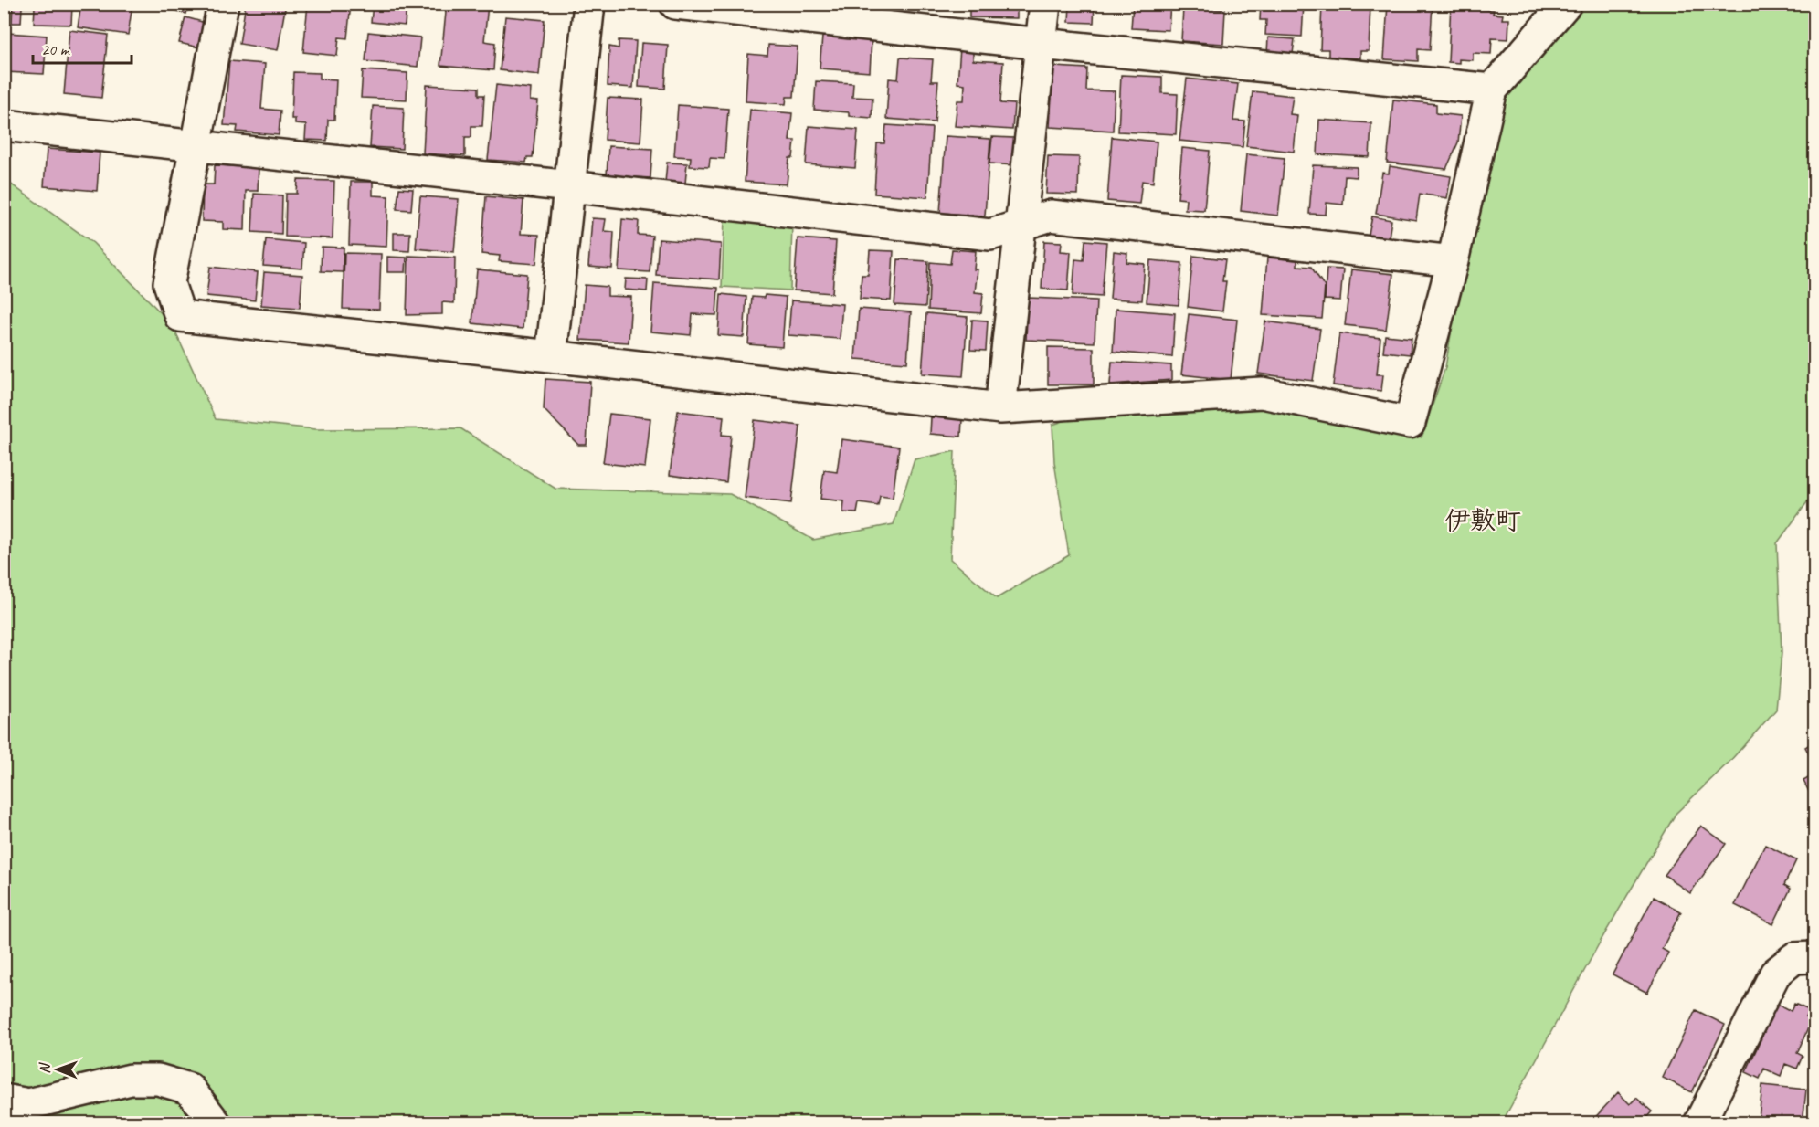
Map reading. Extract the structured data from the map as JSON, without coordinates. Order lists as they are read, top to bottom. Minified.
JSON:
{"districts":["伊敷町"],"scale_bar":"20 m","north":"left"}
